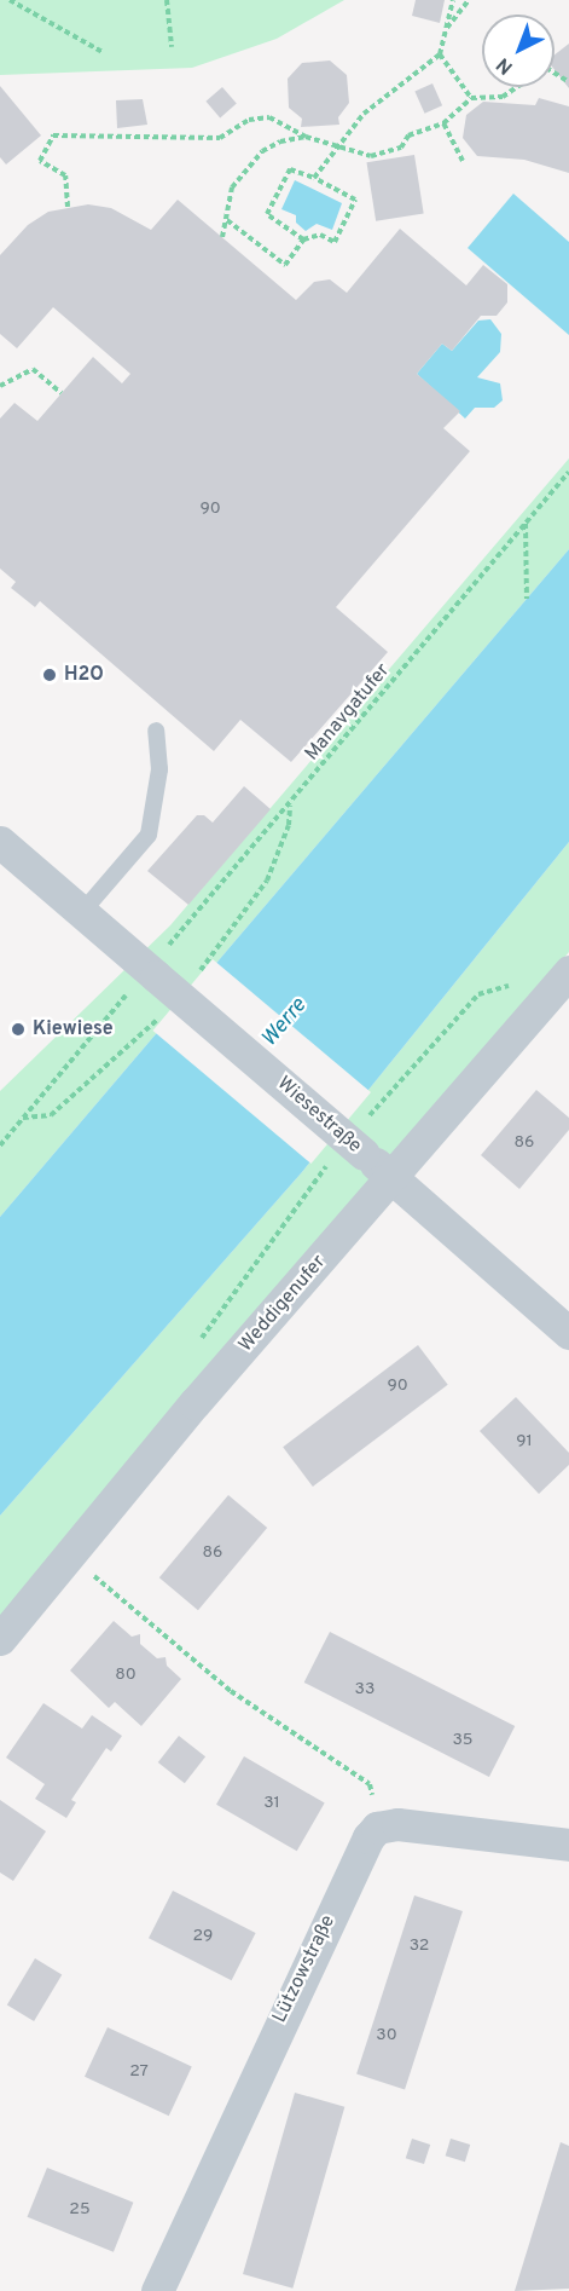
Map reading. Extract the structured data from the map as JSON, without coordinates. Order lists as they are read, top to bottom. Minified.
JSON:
{"streets":{"street":["Wiesestraße","Weddigenufer","Lützowstraße"],"path":["Manavgatufer"]},"crossings":[["Manavgatufer","Wiesestraße"],["Wiesestraße","Weddigenufer"]],"water":["Werre"],"places":["H2O","Kiewiese"],"house_numbers":["90","86","90","91","86","80","33","35","31","29","32","30","27","25"],"north":"bottom left"}
